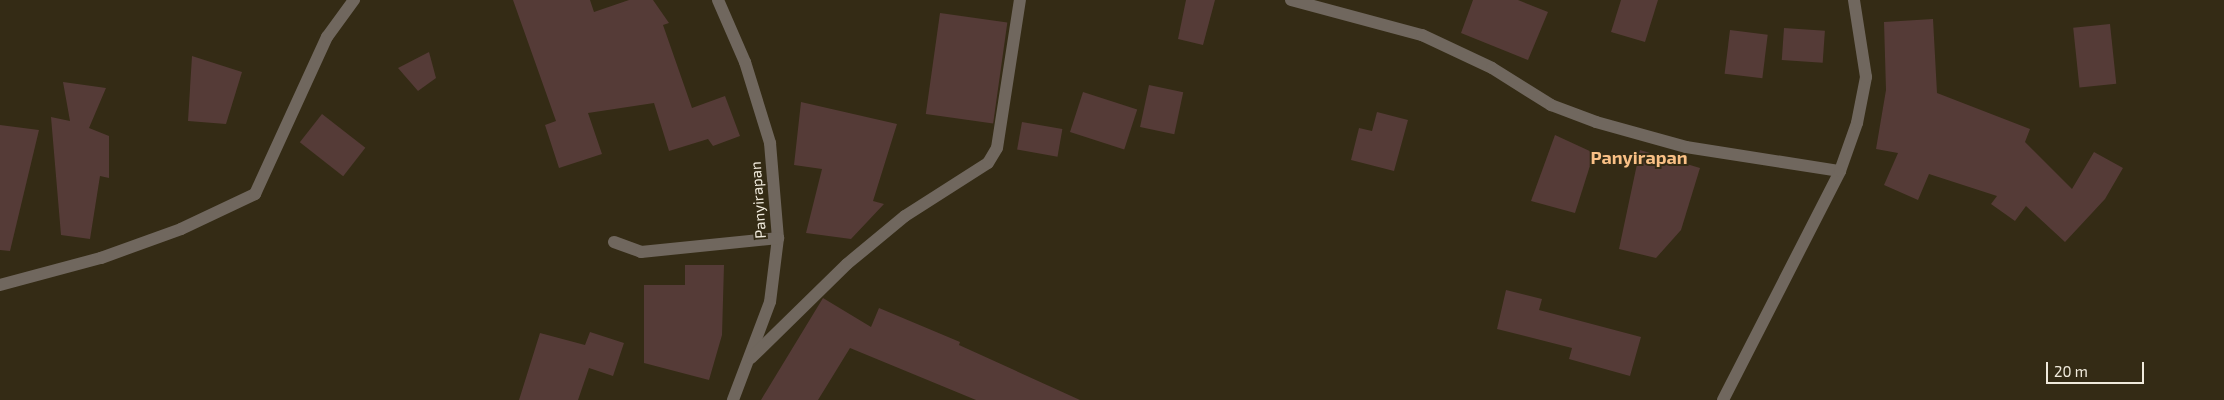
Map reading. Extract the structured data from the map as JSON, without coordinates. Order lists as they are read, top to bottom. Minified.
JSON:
{"streets":{"street":["Panyirapan"]},"districts":["Panyirapan"],"scale_bar":"20 m"}
